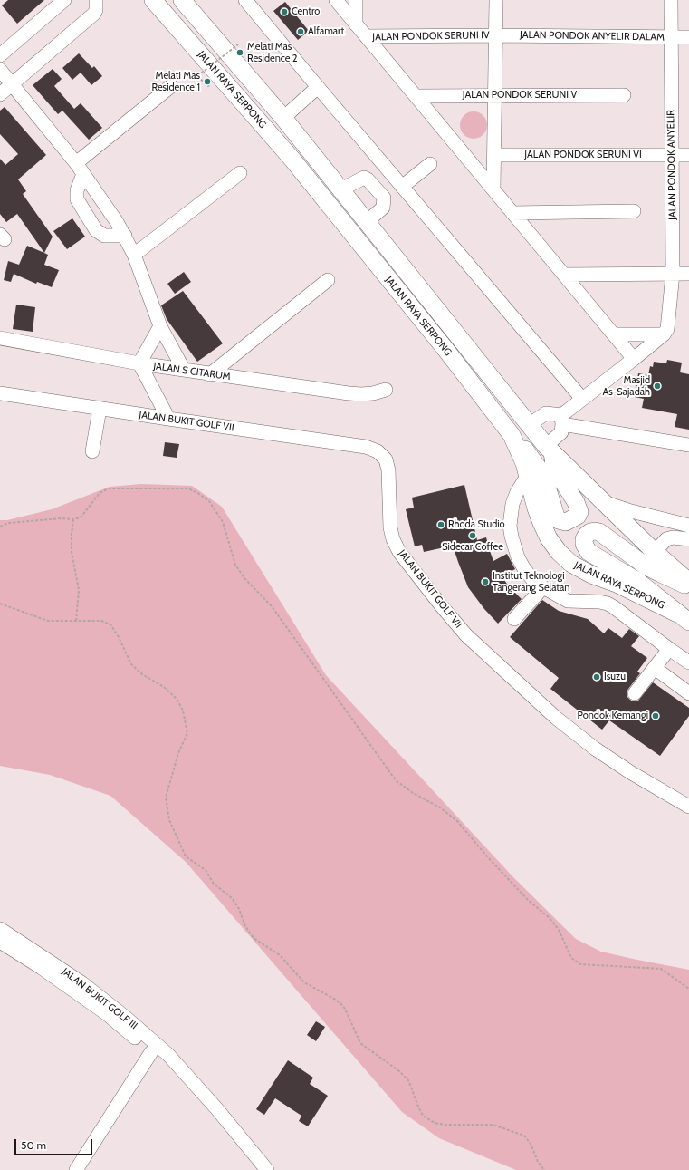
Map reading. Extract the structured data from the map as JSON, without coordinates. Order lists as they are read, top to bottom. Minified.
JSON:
{"streets":{"main road":["JALAN RAYA SERPONG"],"street":["JALAN PONDOK SERUNI IV","JALAN PONDOK ANYELIR DALAM","JALAN PONDOK SERUNI V","JALAN PONDOK SERUNI VI","JALAN PONDOK ANYELIR","JALAN S CITARUM","JALAN BUKIT GOLF VII","JALAN BUKIT GOLF III"]},"crossings":[["JALAN PONDOK SERUNI IV","JALAN PONDOK ANYELIR DALAM"],["JALAN PONDOK ANYELIR DALAM","JALAN PONDOK ANYELIR"],["JALAN PONDOK SERUNI VI","JALAN PONDOK ANYELIR"]],"places":["Centro","Alfamart","Melati Mas Residence 2","Melati Mas Residence 1","Masjid As-Sajadah","Rhoda Studio","Sidecar Coffee","Institut Teknologi Tangerang Selatan","Isuzu","Pondok Kemangi"],"scale_bar":"50 m"}
